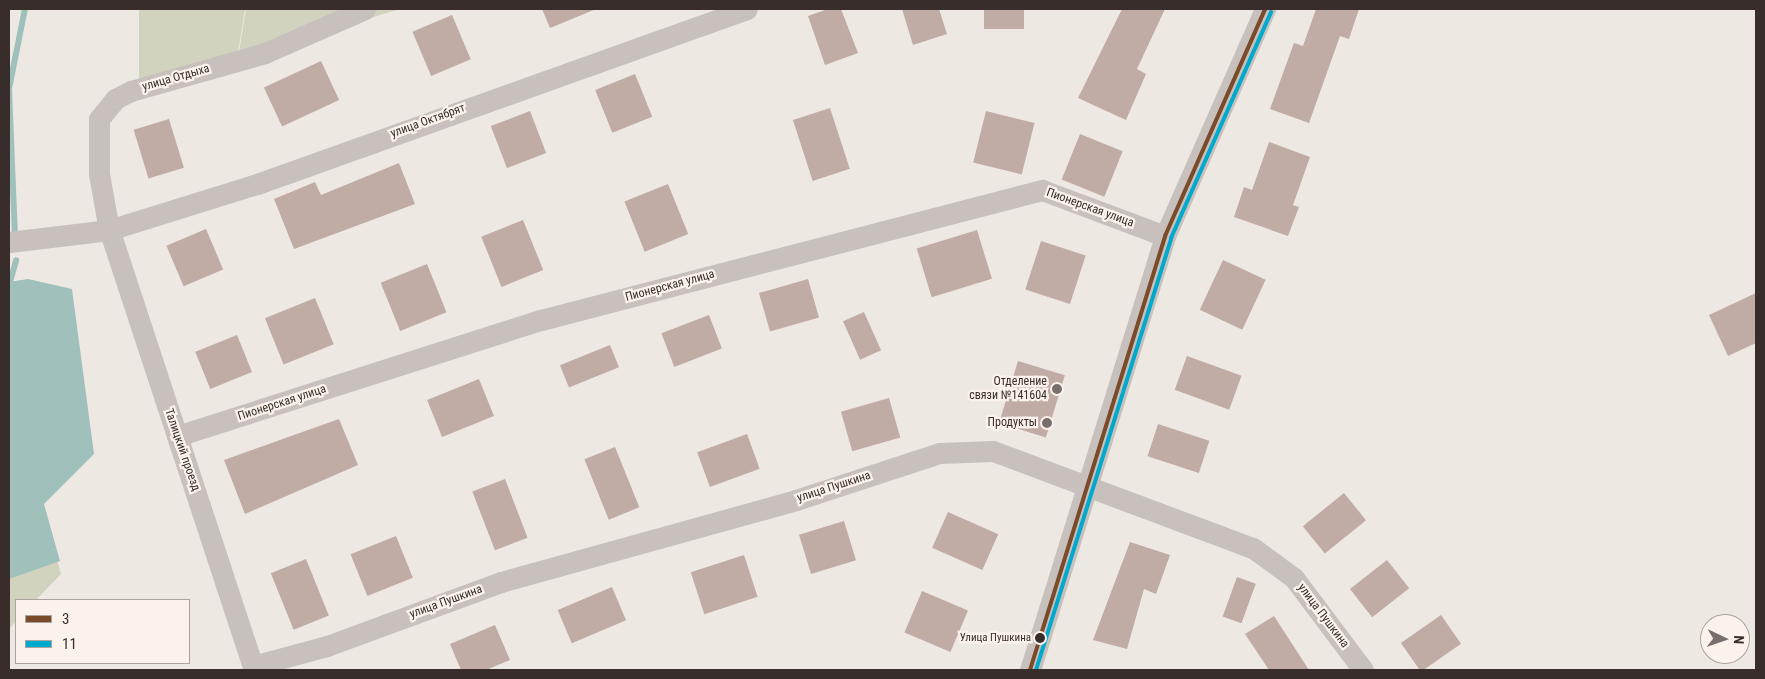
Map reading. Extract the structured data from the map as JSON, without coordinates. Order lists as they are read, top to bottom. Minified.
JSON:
{"streets":{"street":["улица Отдыха","улица Октябрят","Пионерская улица","Талицкий проезд","улица Пушкина"]},"crossings":[["улица Отдыха","улица Октябрят"],["улица Отдыха","Талицкий проезд"],["улица Октябрят","Талицкий проезд"],["Пионерская улица","Талицкий проезд"],["Талицкий проезд","улица Пушкина"]],"places":["Отделение связи №141604","Продукты","Улица Пушкина"],"lines":["transit line 3","transit line 11"],"legend":["3","11"],"north":"right"}
